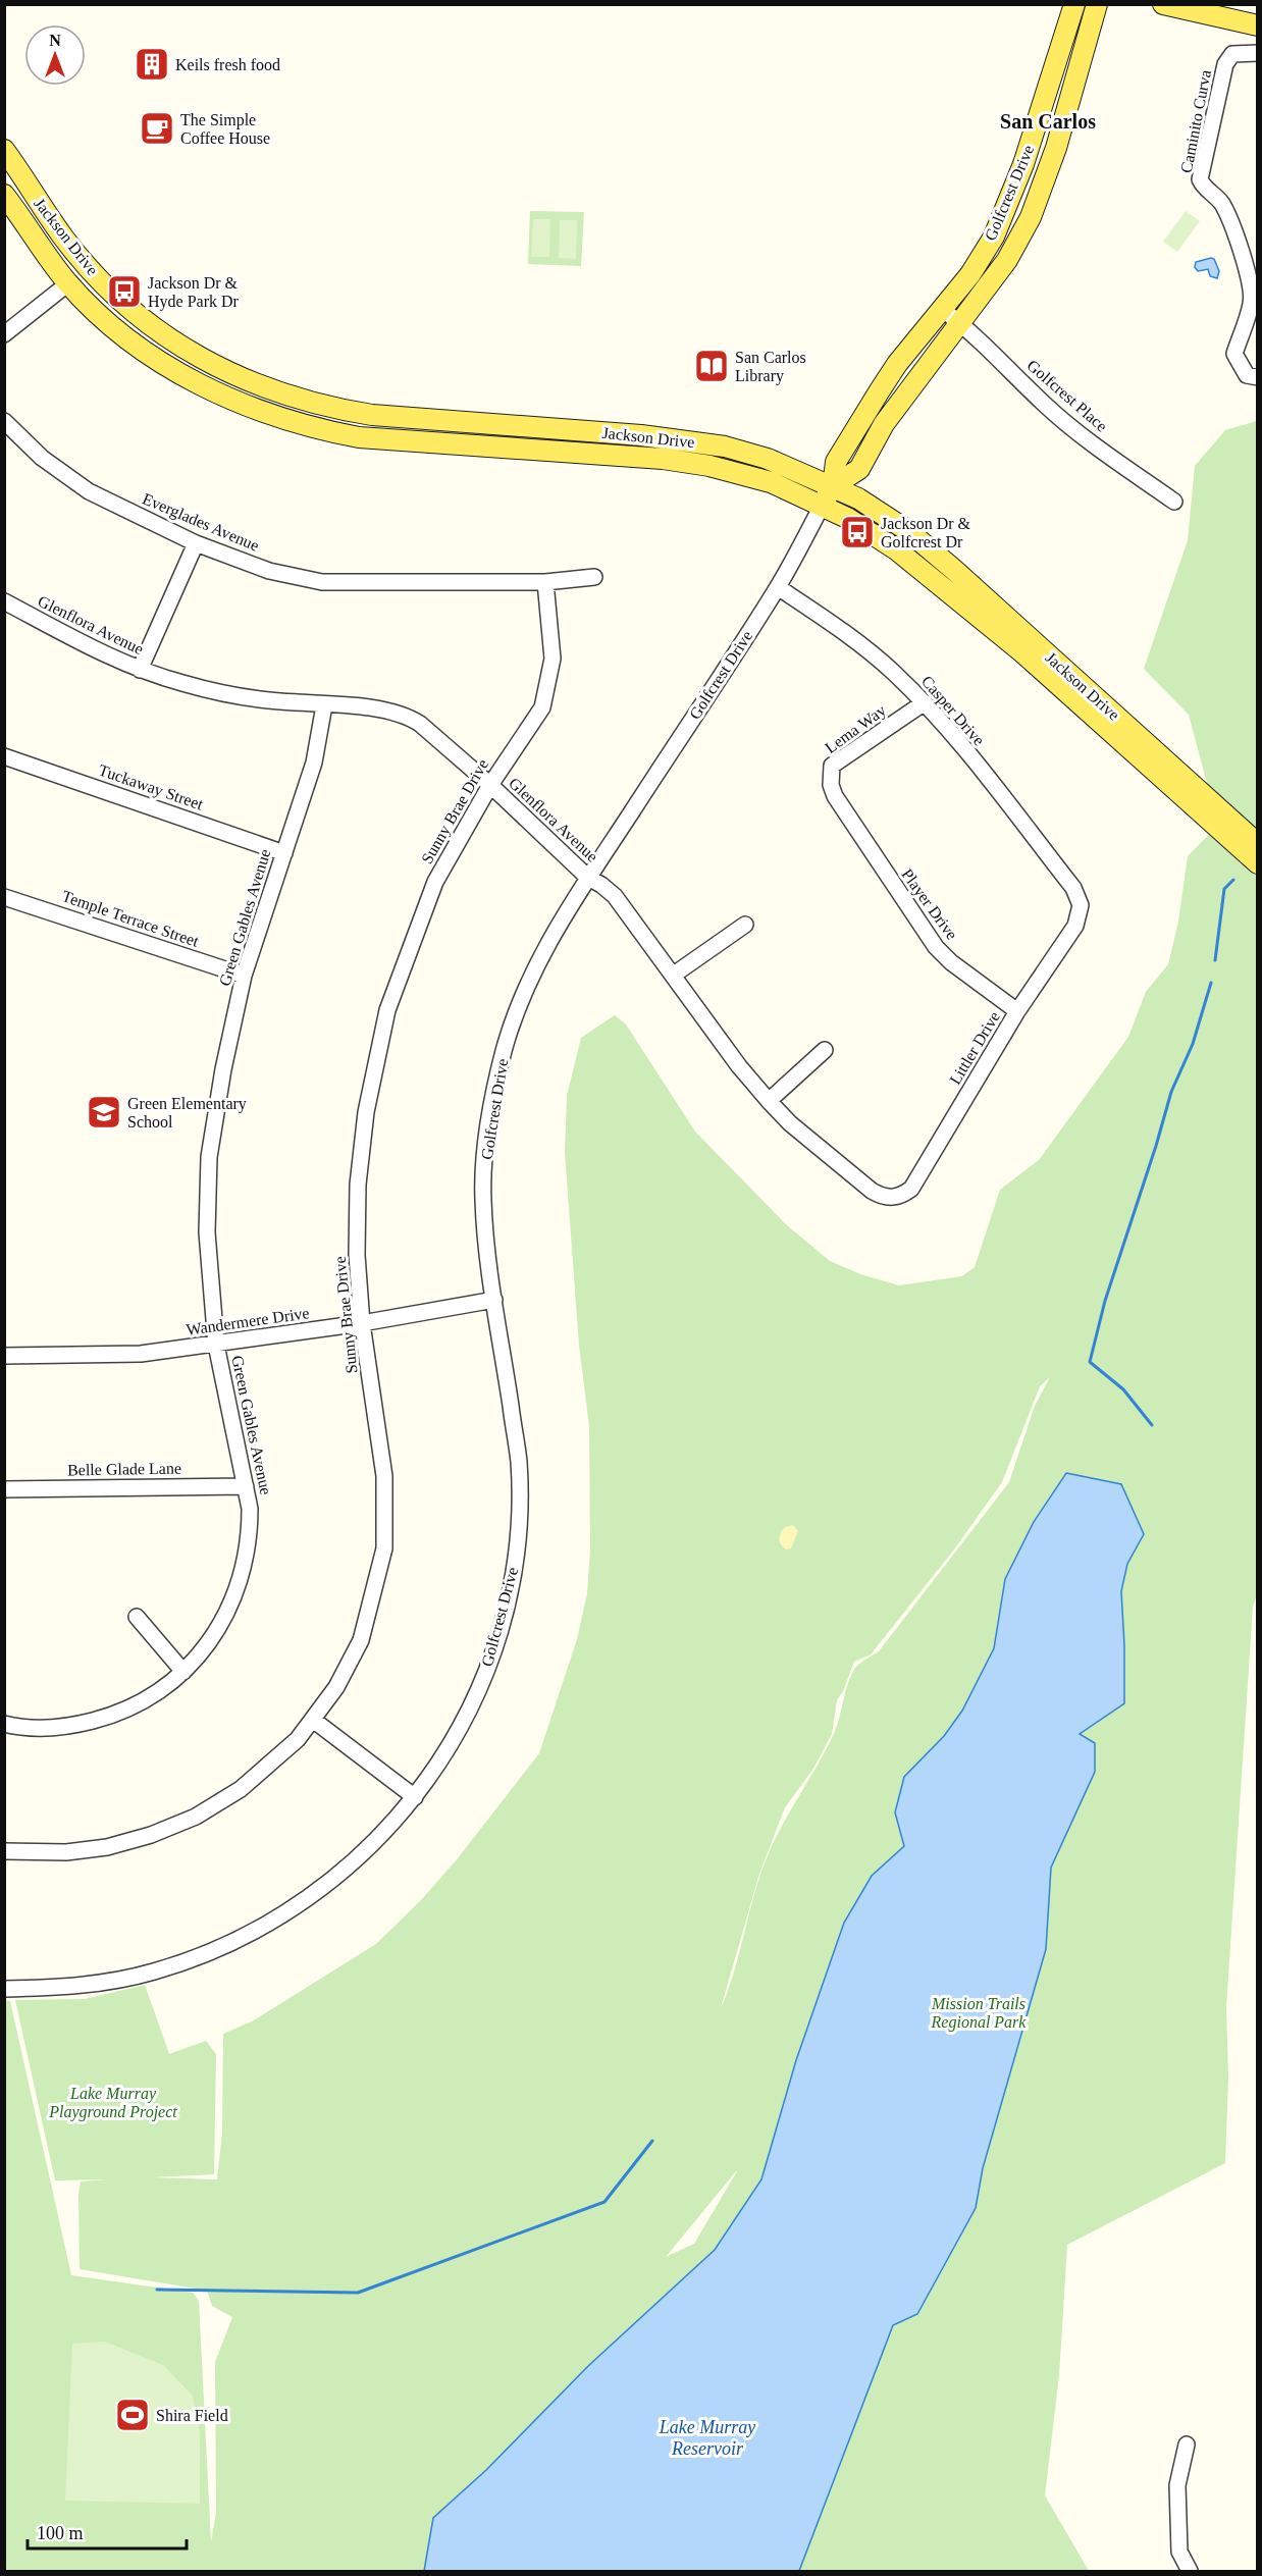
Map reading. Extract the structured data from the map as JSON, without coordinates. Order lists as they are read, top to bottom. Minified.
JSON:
{"streets":{"main road":["Golfcrest Drive","Jackson Drive"],"street":["Caminito Curva","Golfcrest Place","Everglades Avenue","Glenflora Avenue","Casper Drive","Lema Way","Tuckaway Street","Sunny Brae Drive","Player Drive","Green Gables Avenue","Temple Terrace Street","Littler Drive","Wandermere Drive","Belle Glade Lane"]},"crossings":[["Golfcrest Drive","Jackson Drive"],["Golfcrest Drive","Golfcrest Place"],["Golfcrest Drive","Glenflora Avenue"],["Golfcrest Drive","Casper Drive"],["Golfcrest Drive","Wandermere Drive"],["Everglades Avenue","Sunny Brae Drive"],["Glenflora Avenue","Sunny Brae Drive"],["Glenflora Avenue","Green Gables Avenue"],["Glenflora Avenue","Littler Drive"],["Casper Drive","Lema Way"],["Casper Drive","Littler Drive"],["Lema Way","Player Drive"],["Tuckaway Street","Green Gables Avenue"],["Sunny Brae Drive","Wandermere Drive"],["Player Drive","Littler Drive"],["Green Gables Avenue","Temple Terrace Street"],["Green Gables Avenue","Wandermere Drive"],["Green Gables Avenue","Belle Glade Lane"]],"districts":["San Carlos"],"water":["Lake Murray Reservoir"],"parks":["Mission Trails Regional Park","Lake Murray Playground Project"],"places":{"building":["Keils fresh food"],"cafe":["The Simple Coffee House"],"bus stop":["Jackson Dr & Hyde Park Dr","Jackson Dr & Golfcrest Dr"],"library":["San Carlos Library"],"school or university":["Green Elementary School"],"sports":["Shira Field"]},"scale_bar":"100 m","north":"top"}
